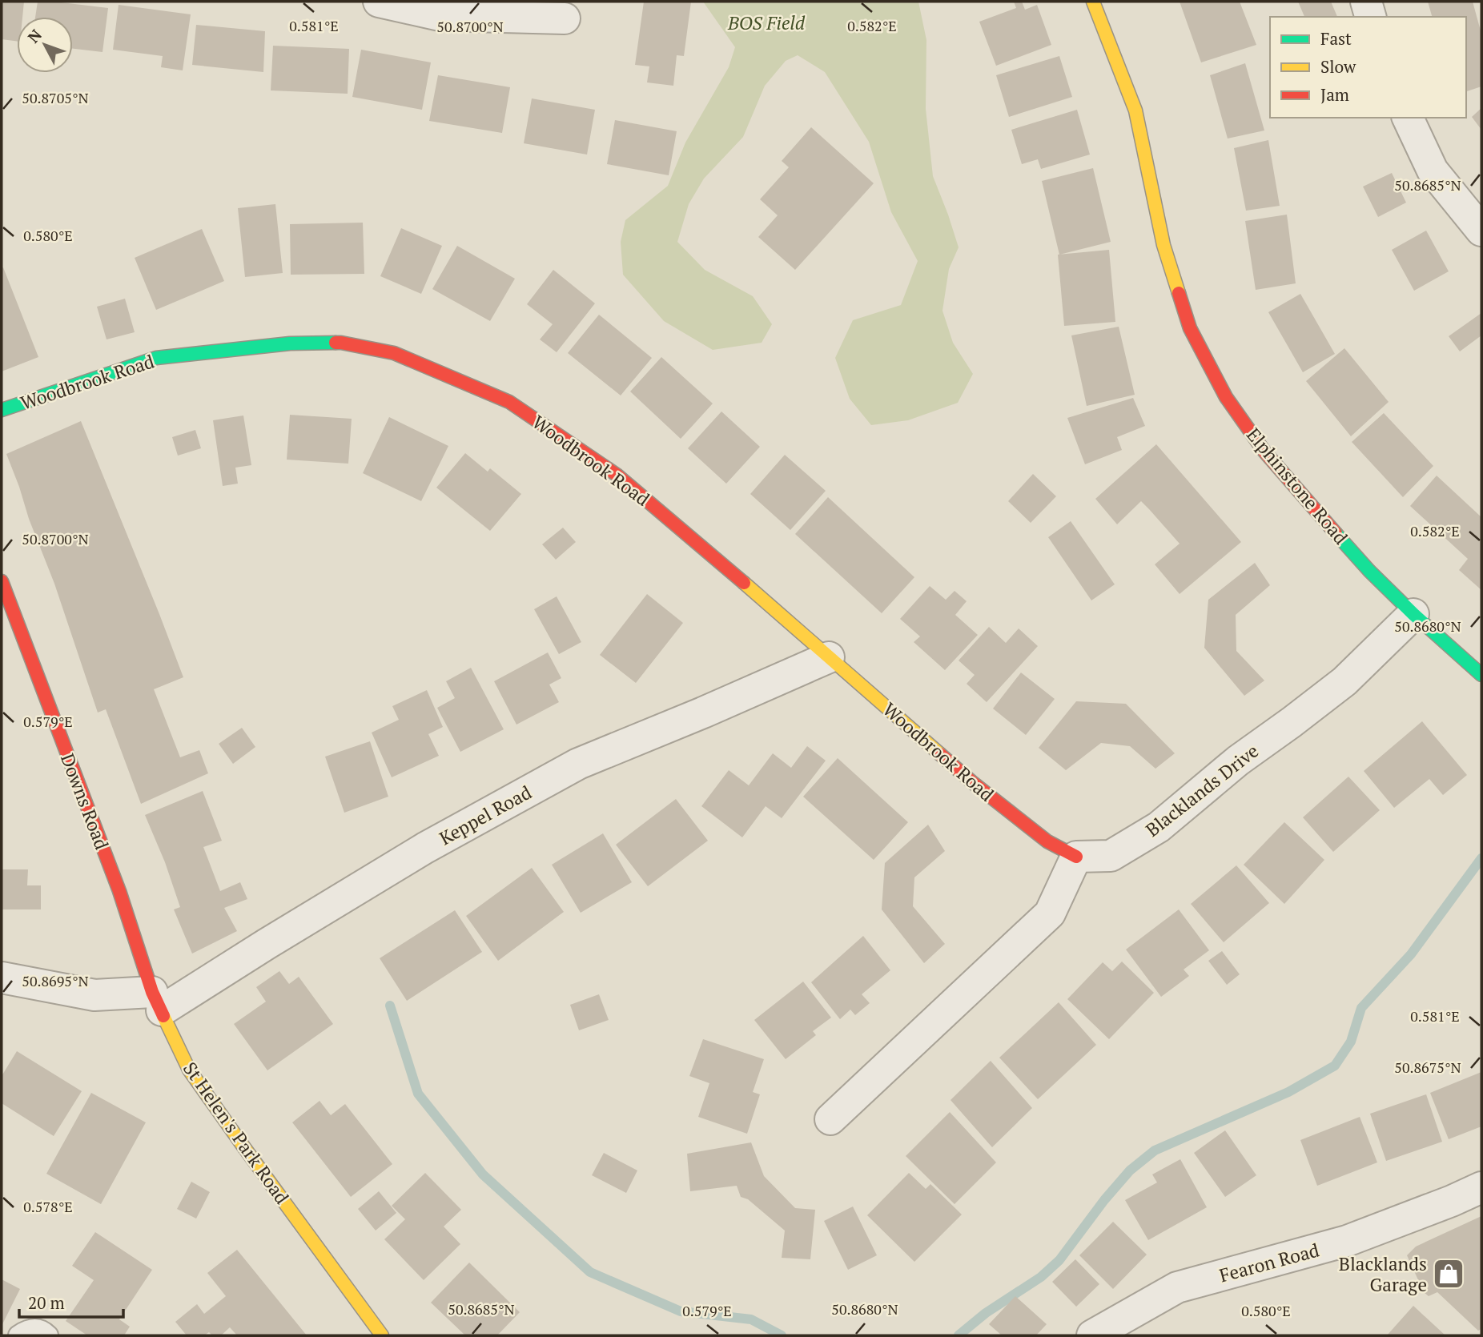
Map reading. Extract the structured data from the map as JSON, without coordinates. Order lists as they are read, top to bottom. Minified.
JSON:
{"streets":{"street":["Woodbrook Road","Elphinstone Road","Blacklands Drive","Downs Road","Keppel Road","St Helen's Park Road","Fearon Road"]},"crossings":[["Woodbrook Road","Blacklands Drive"],["Woodbrook Road","Keppel Road"],["Elphinstone Road","Blacklands Drive"],["Downs Road","Keppel Road"],["Downs Road","St Helen's Park Road"],["Keppel Road","St Helen's Park Road"]],"parks":["BOS Field"],"places":{"shop":["Blacklands Garage"]},"legend":["Fast","Slow","Jam"],"scale_bar":"20 m","north":"top left","coordinates":["0.581°E","0.582°E","50.8700°N","50.8705°N","50.8685°N","0.580°E","50.8680°N","0.579°E","50.8695°N","50.8675°N","0.578°E"]}
